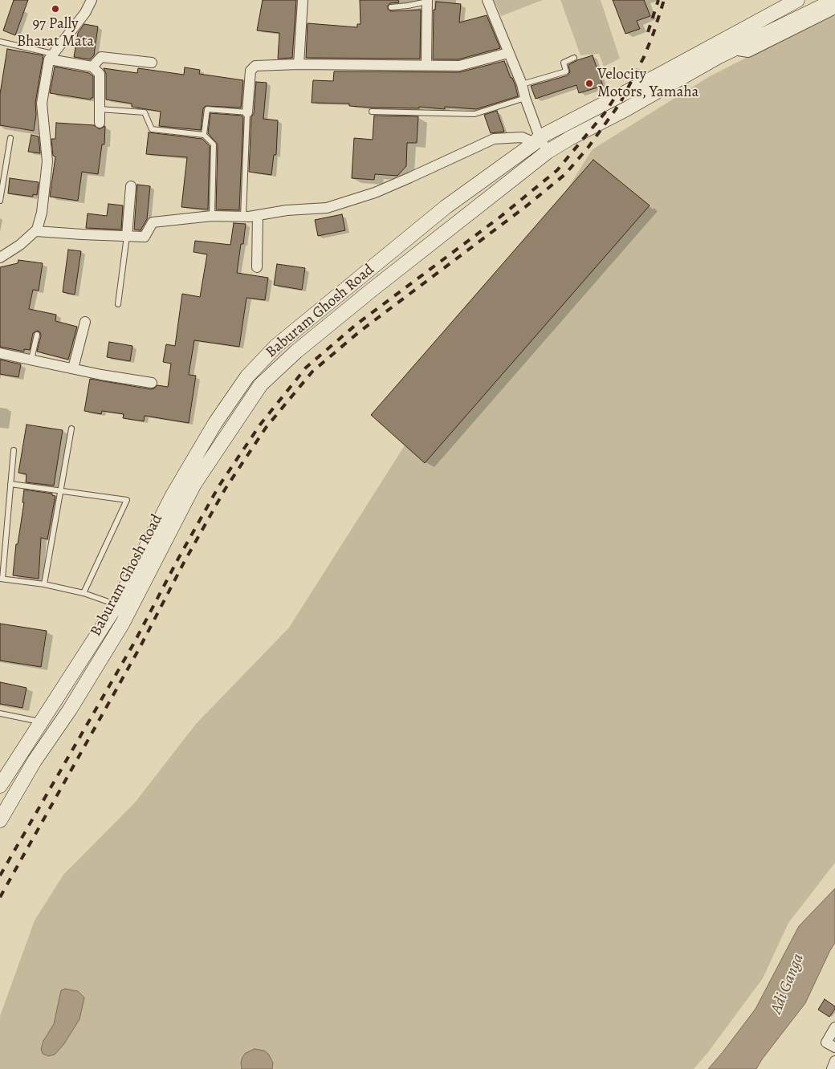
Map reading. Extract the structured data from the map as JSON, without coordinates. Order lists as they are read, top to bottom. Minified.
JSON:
{"streets":{"main road":["Baburam Ghosh Road"]},"water":["Adi Ganga"],"places":["97 Pally Bharat Mata","Velocity Motors, Yamaha"]}
